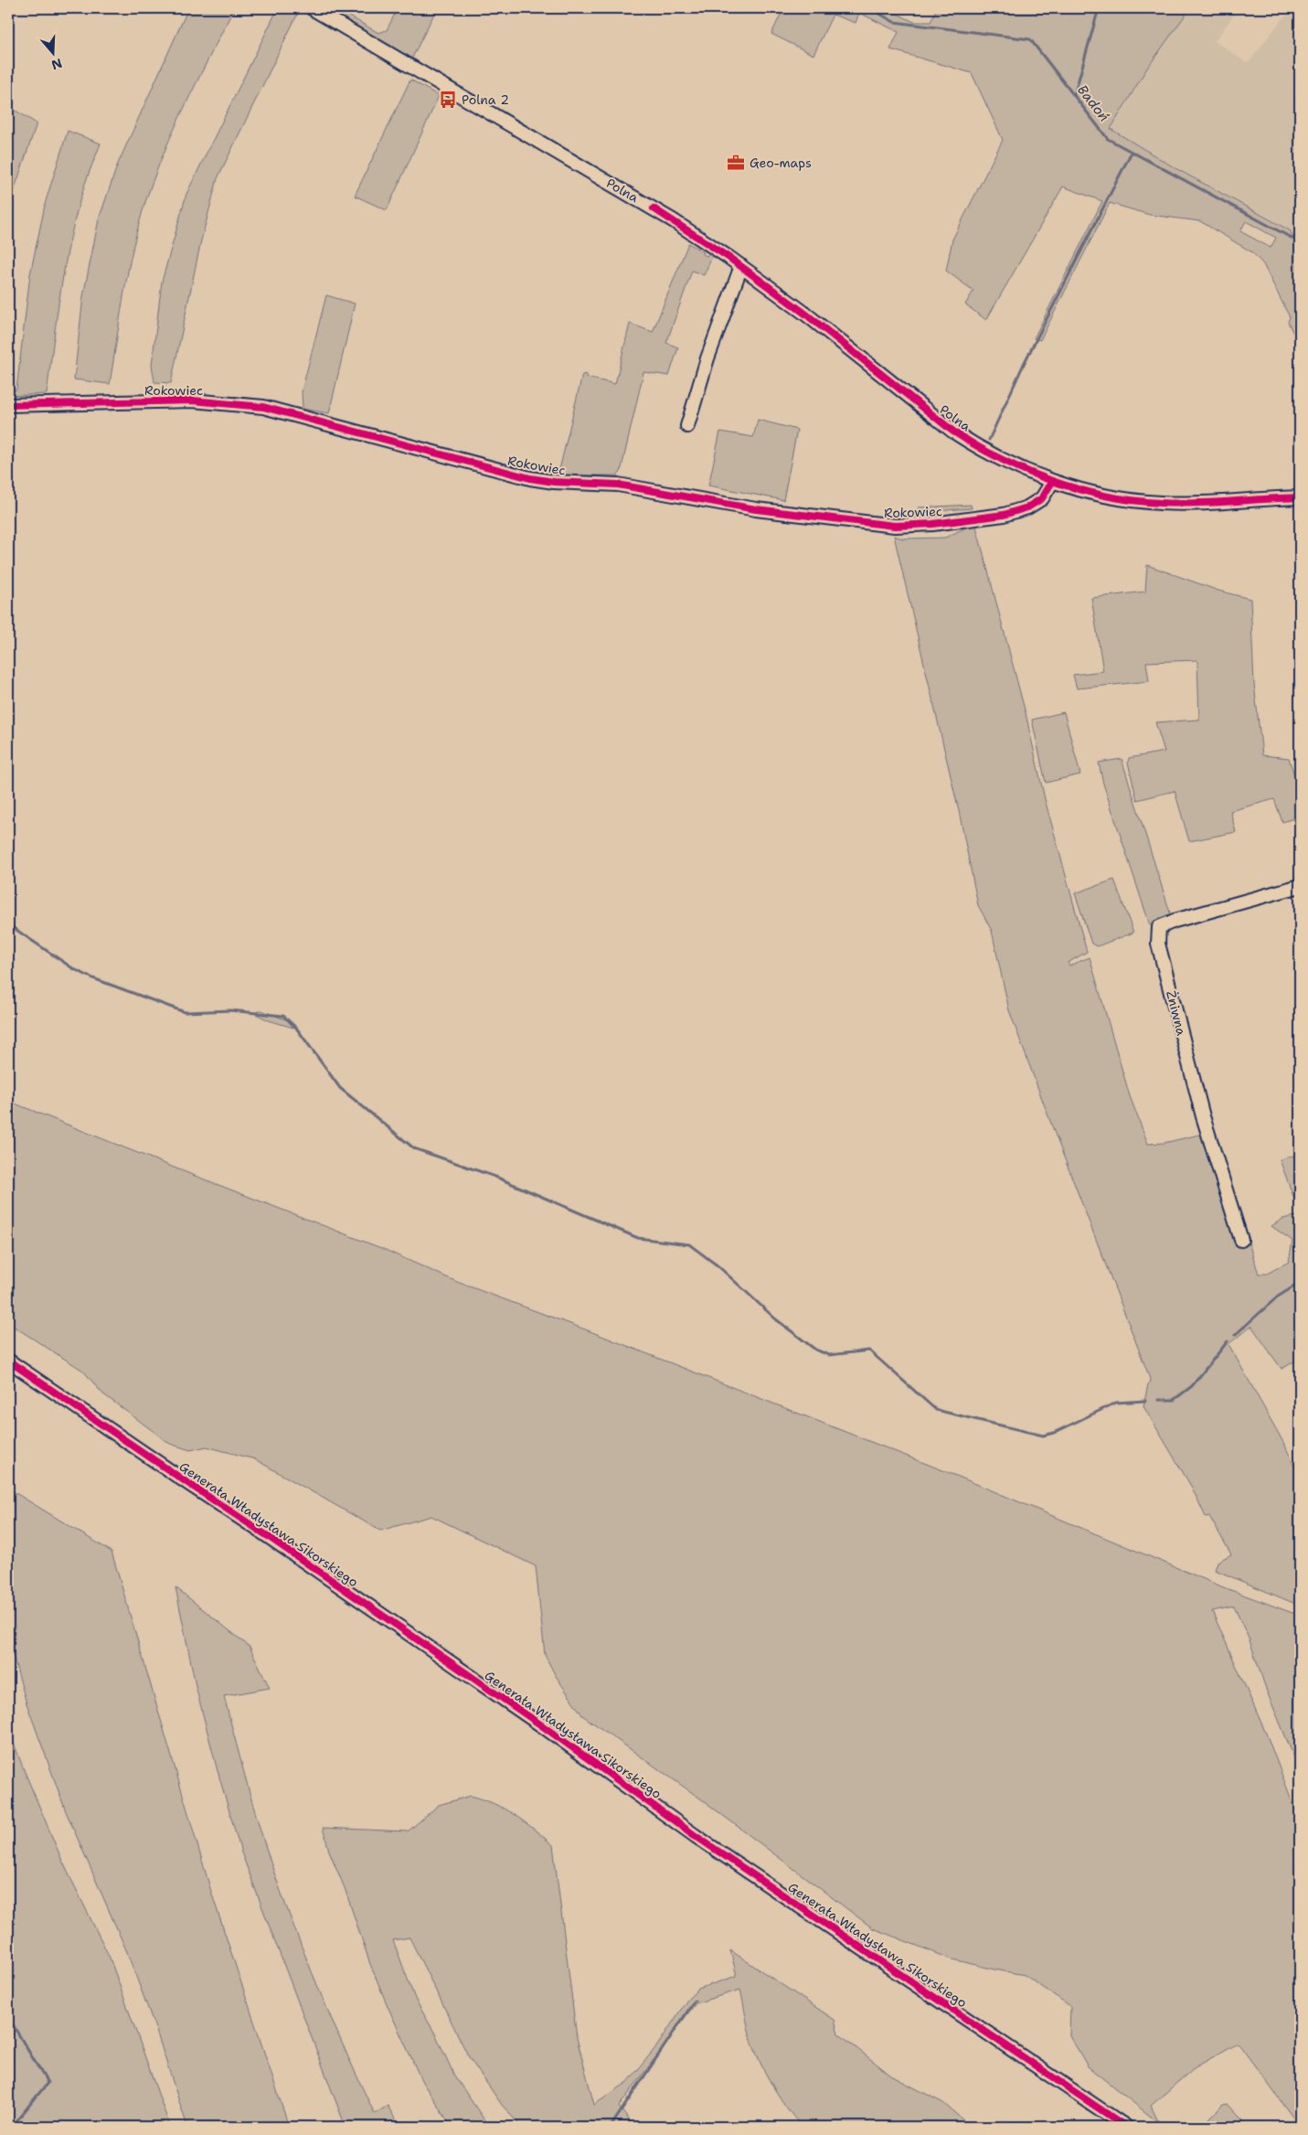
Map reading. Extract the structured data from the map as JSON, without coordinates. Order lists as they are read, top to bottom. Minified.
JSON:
{"streets":{"street":["Polna","Rokowiec","Żniwna","Generała Władysława Sikorskiego"]},"crossings":[["Polna","Rokowiec"]],"water":["Badoń"],"places":{"bus stop":["Polna 2"],"office":["Geo-maps"]},"north":"bottom"}
